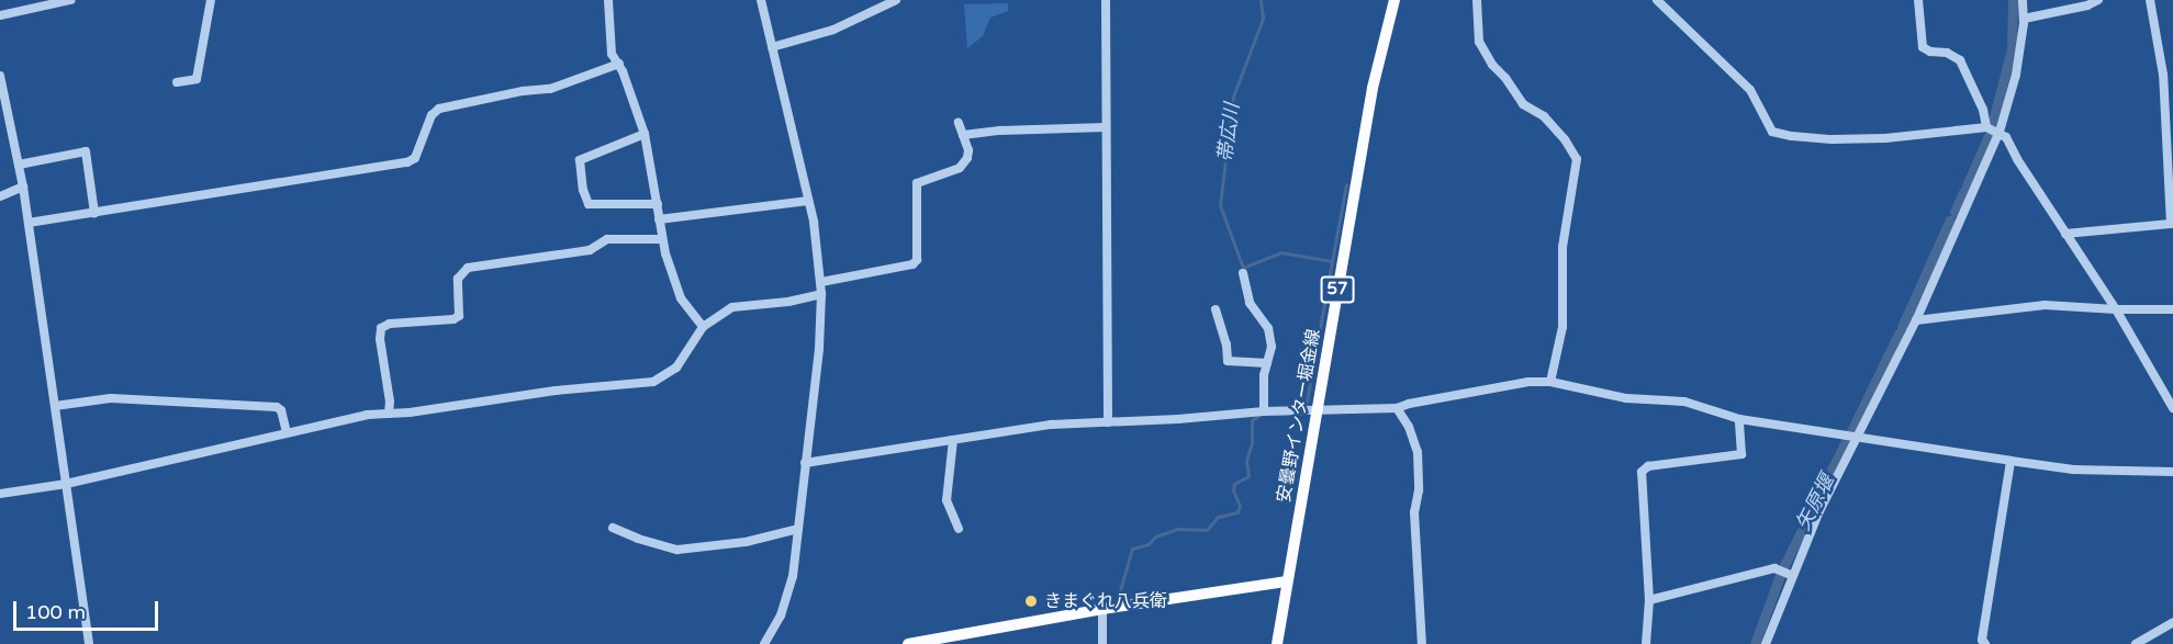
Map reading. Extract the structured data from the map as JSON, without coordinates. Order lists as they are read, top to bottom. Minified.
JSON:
{"streets":{"main road":["57","安曇野インター堀金線"]},"water":["帯広川","矢原堰"],"places":["きまぐれ八兵衛"],"scale_bar":"100 m"}
